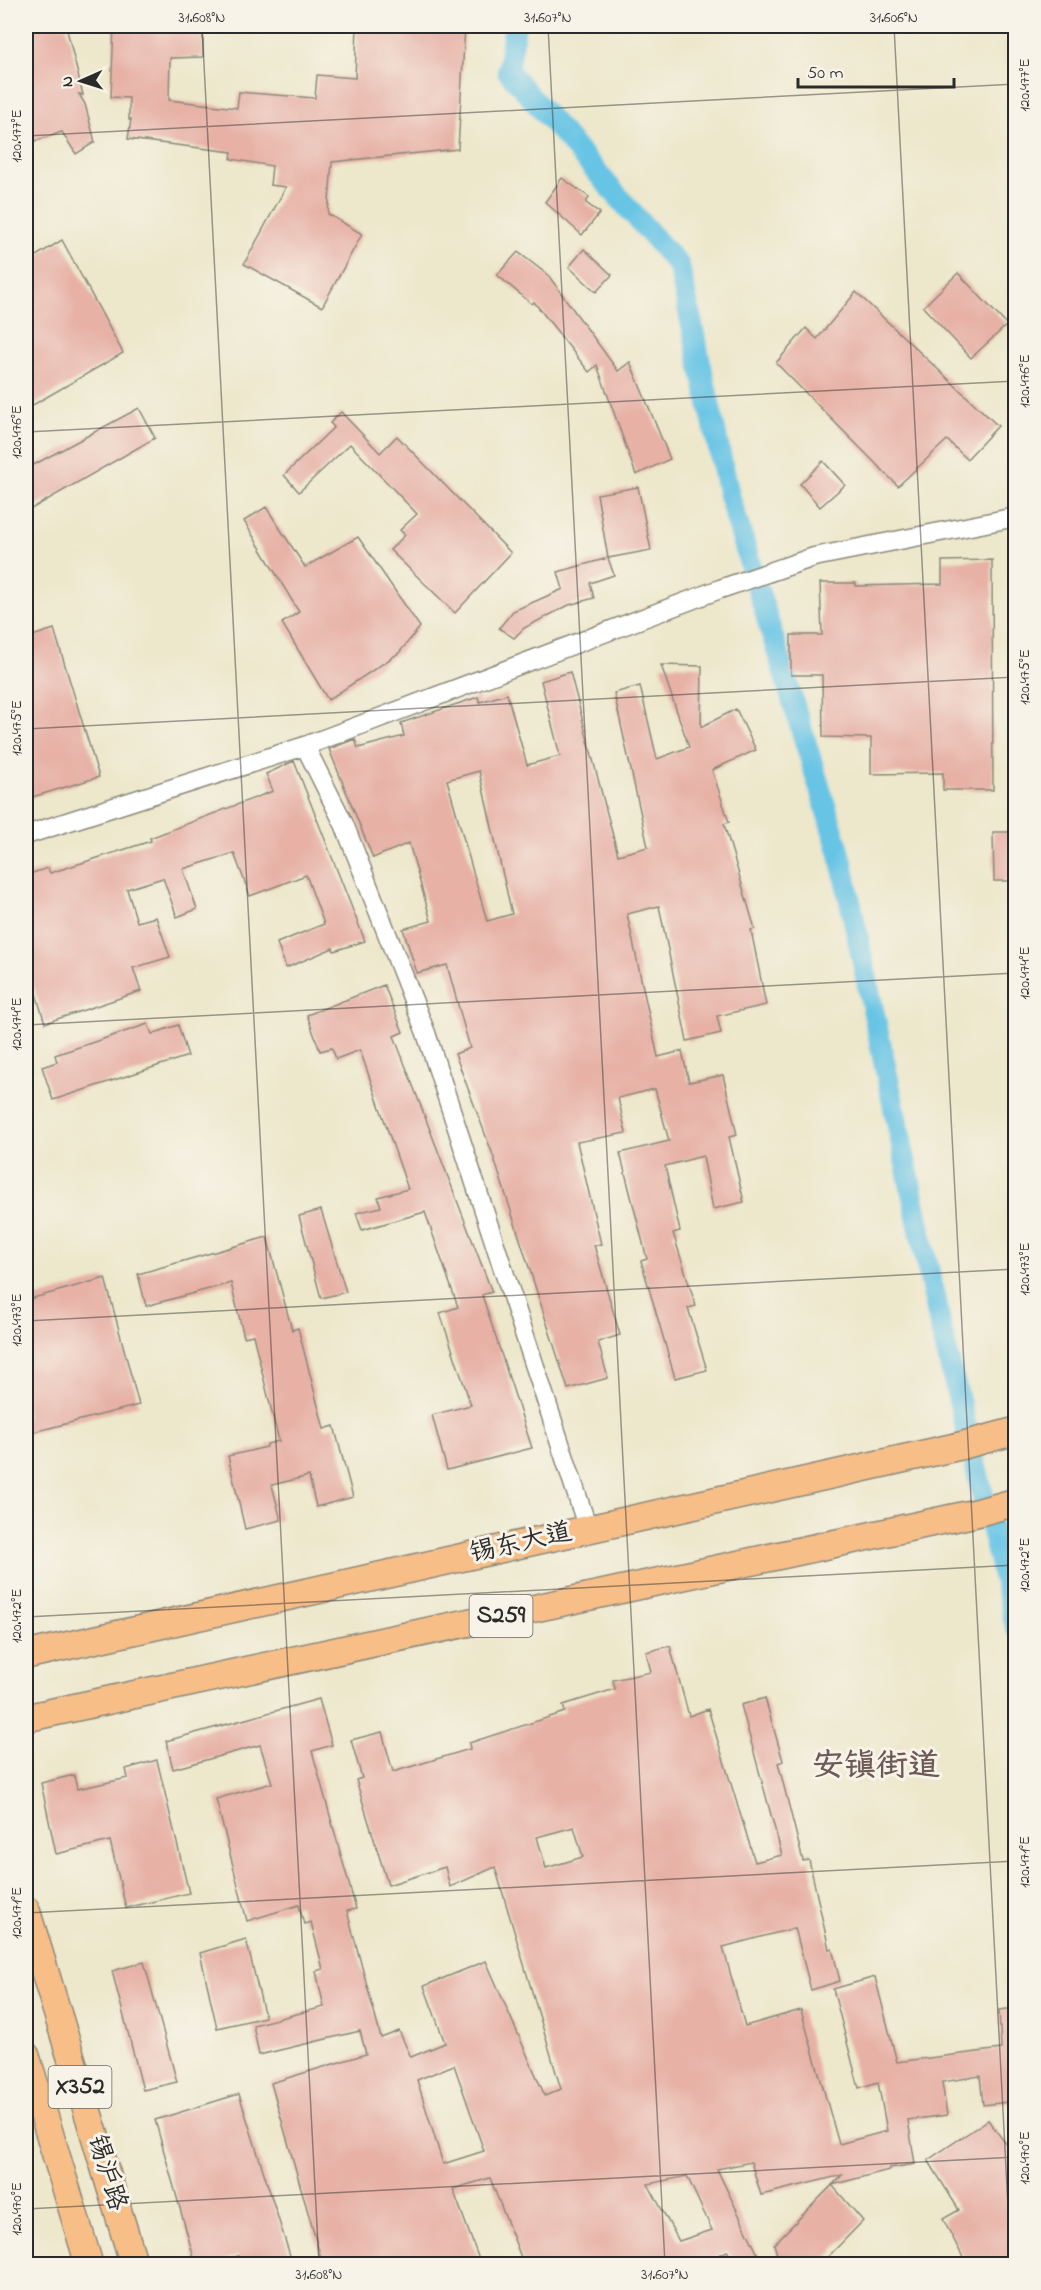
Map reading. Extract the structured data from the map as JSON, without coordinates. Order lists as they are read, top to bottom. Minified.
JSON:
{"streets":{"main road":["锡东大道","S259","X352","锡沪路"]},"districts":["安镇街道"],"scale_bar":"50 m","north":"left","coordinates":["31.608°N","31.607°N","31.606°N","120.477°E","120.476°E","120.475°E","120.474°E","120.473°E","120.472°E","120.471°E","120.470°E"]}
